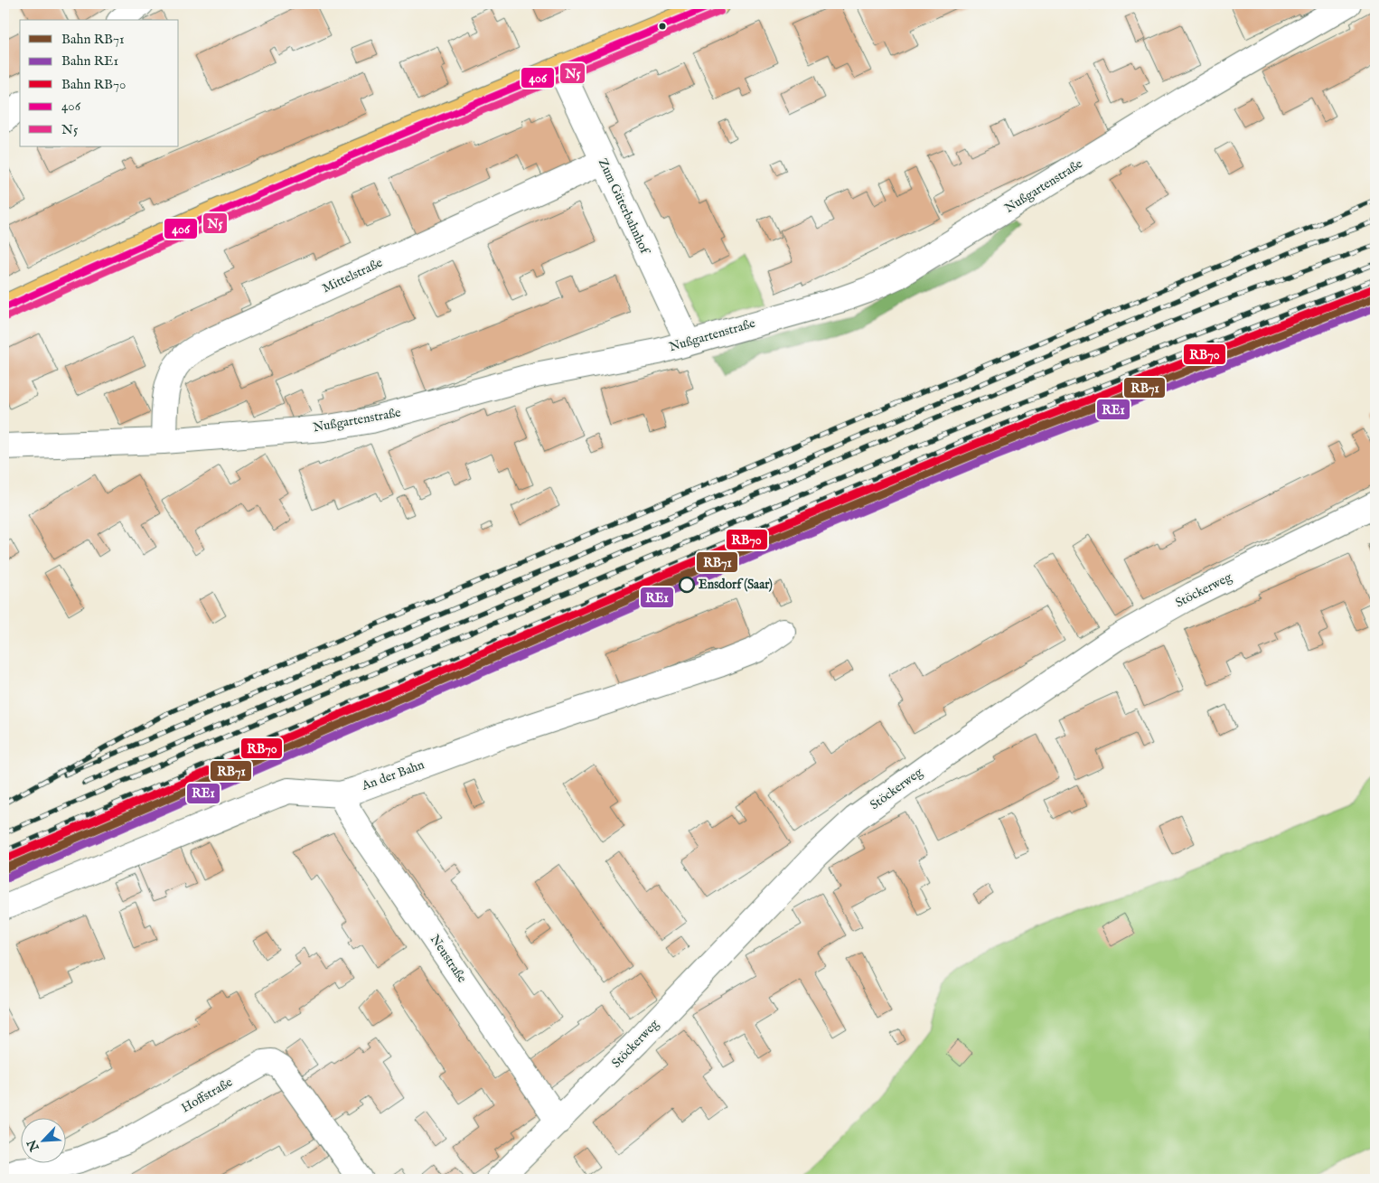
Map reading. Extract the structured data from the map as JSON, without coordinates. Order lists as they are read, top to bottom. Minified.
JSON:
{"streets":{"street":["Nußgartenstraße","Zum Güterbahnhof","Mittelstraße","Stöckerweg","An der Bahn","Neustraße","Hoffstraße"]},"crossings":[["Nußgartenstraße","Zum Güterbahnhof"],["Nußgartenstraße","Mittelstraße"],["Zum Güterbahnhof","Mittelstraße"],["Stöckerweg","Neustraße"],["An der Bahn","Neustraße"]],"places":["Ensdorf (Saar)"],"lines":["transit line 406","transit line N5","rail line RB70","rail line RB71","rail line RE1"],"legend":["Bahn RB71","Bahn RE1","Bahn RB70","406","N5"],"north":"bottom left"}
